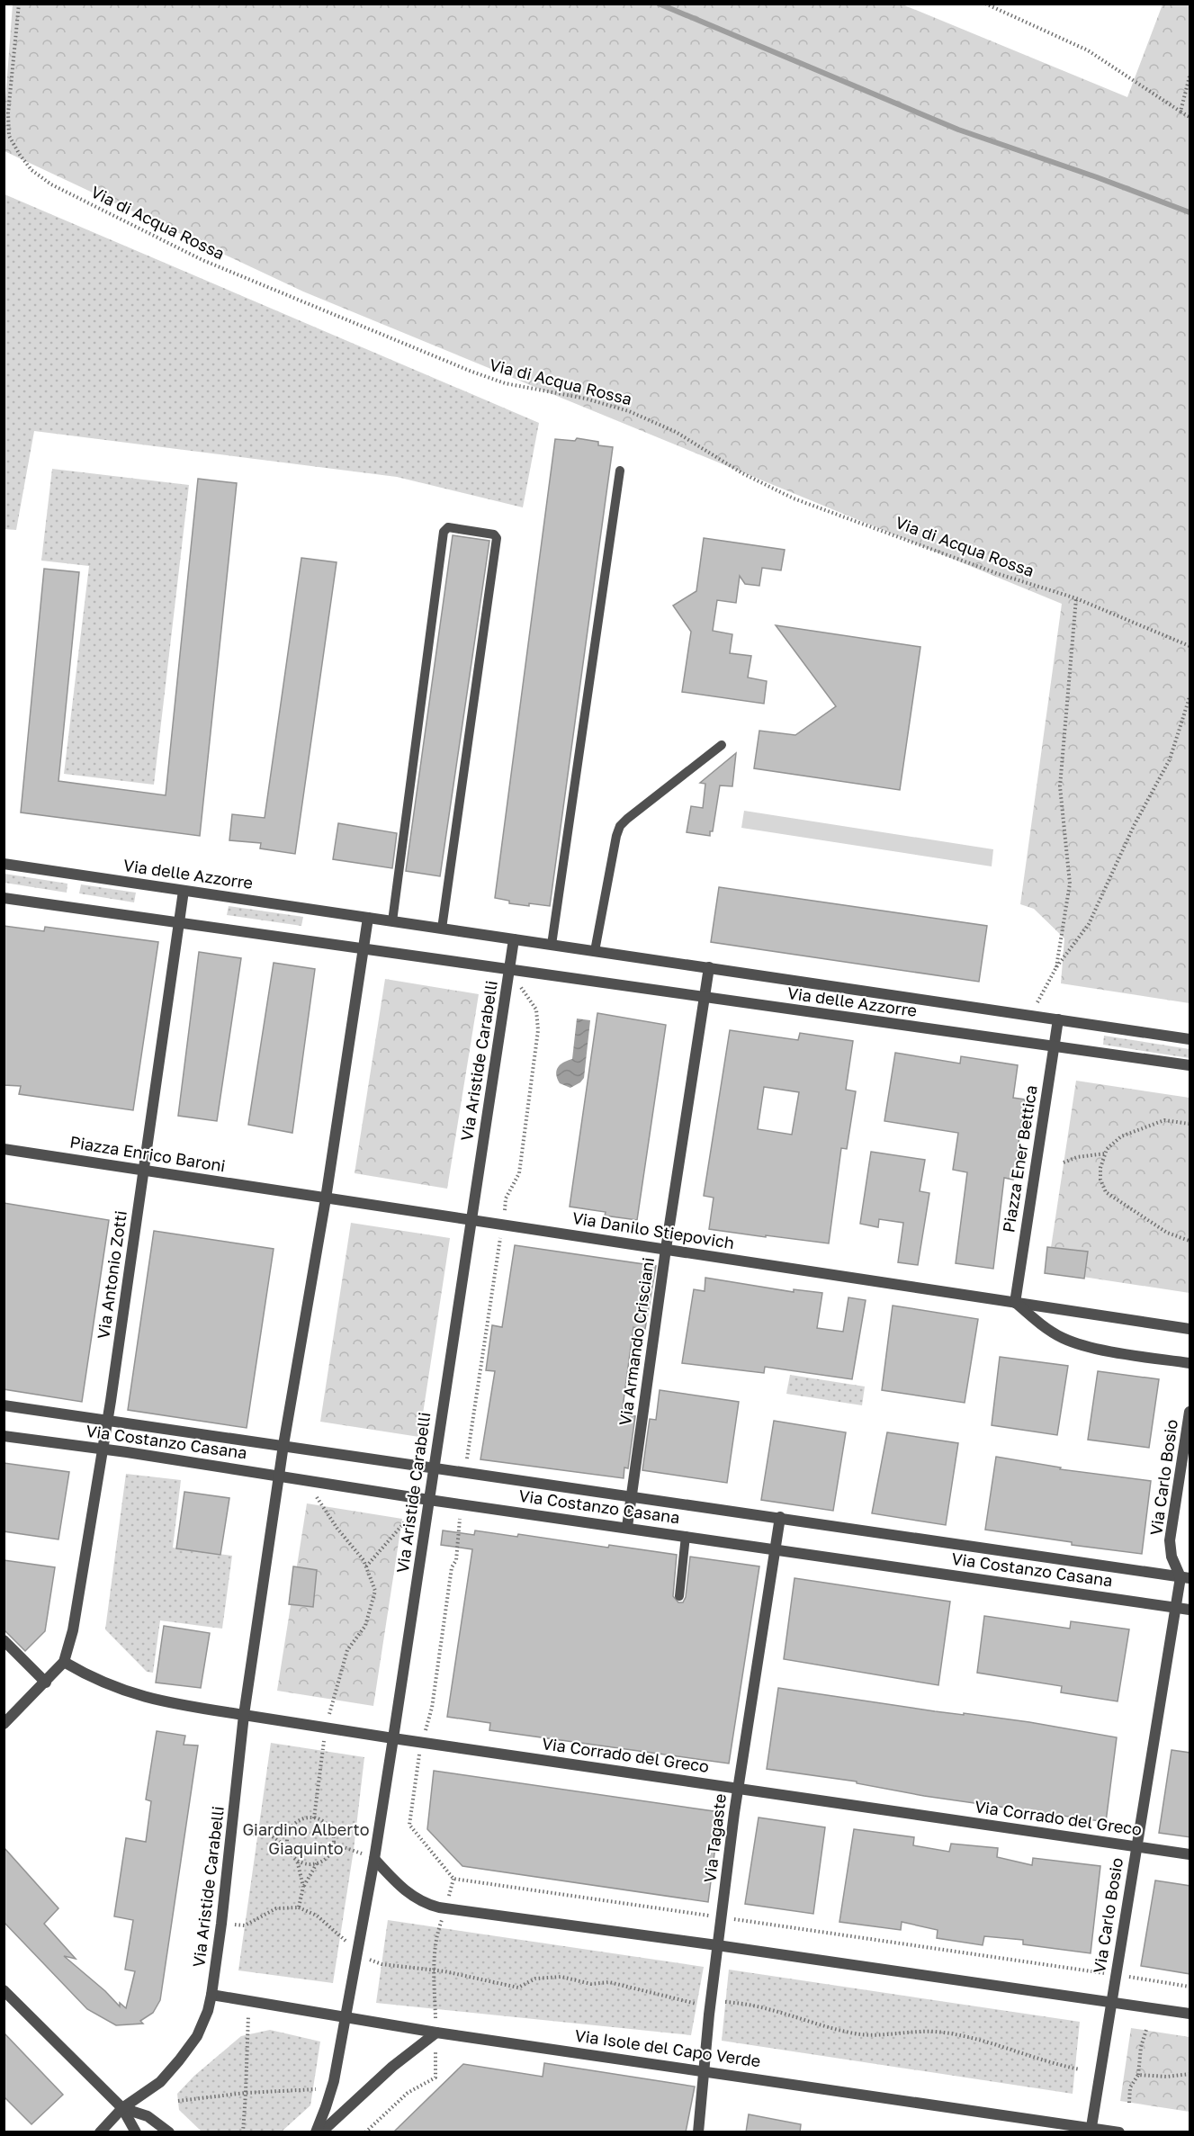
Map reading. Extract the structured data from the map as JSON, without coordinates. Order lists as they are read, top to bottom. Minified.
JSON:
{"streets":{"street":["Via delle Azzorre","Via Aristide Carabelli","Piazza Enrico Baroni","Piazza Ener Bettica","Via Danilo Stiepovich","Via Antonio Zotti","Via Armando Crisciani","Via Costanzo Casana","Via Carlo Bosio","Via Corrado del Greco","Via Tagaste","Via Isole del Capo Verde"],"path":["Via di Acqua Rossa"]},"crossings":[["Via delle Azzorre","Via Aristide Carabelli"],["Via delle Azzorre","Piazza Ener Bettica"],["Via delle Azzorre","Via Antonio Zotti"],["Via delle Azzorre","Via Armando Crisciani"],["Via Aristide Carabelli","Via Danilo Stiepovich"],["Via Aristide Carabelli","Via Costanzo Casana"],["Via Aristide Carabelli","Via Corrado del Greco"],["Via Aristide Carabelli","Via Isole del Capo Verde"],["Piazza Enrico Baroni","Via Danilo Stiepovich"],["Piazza Enrico Baroni","Via Antonio Zotti"],["Piazza Ener Bettica","Via Danilo Stiepovich"],["Via Danilo Stiepovich","Via Armando Crisciani"],["Via Antonio Zotti","Via Costanzo Casana"],["Via Antonio Zotti","Via Corrado del Greco"],["Via Armando Crisciani","Via Costanzo Casana"],["Via Costanzo Casana","Via Carlo Bosio"],["Via Costanzo Casana","Via Tagaste"],["Via Carlo Bosio","Via Corrado del Greco"],["Via Carlo Bosio","Via Isole del Capo Verde"],["Via Corrado del Greco","Via Tagaste"],["Via Tagaste","Via Isole del Capo Verde"]],"parks":["Giardino Alberto Giaquinto"]}
